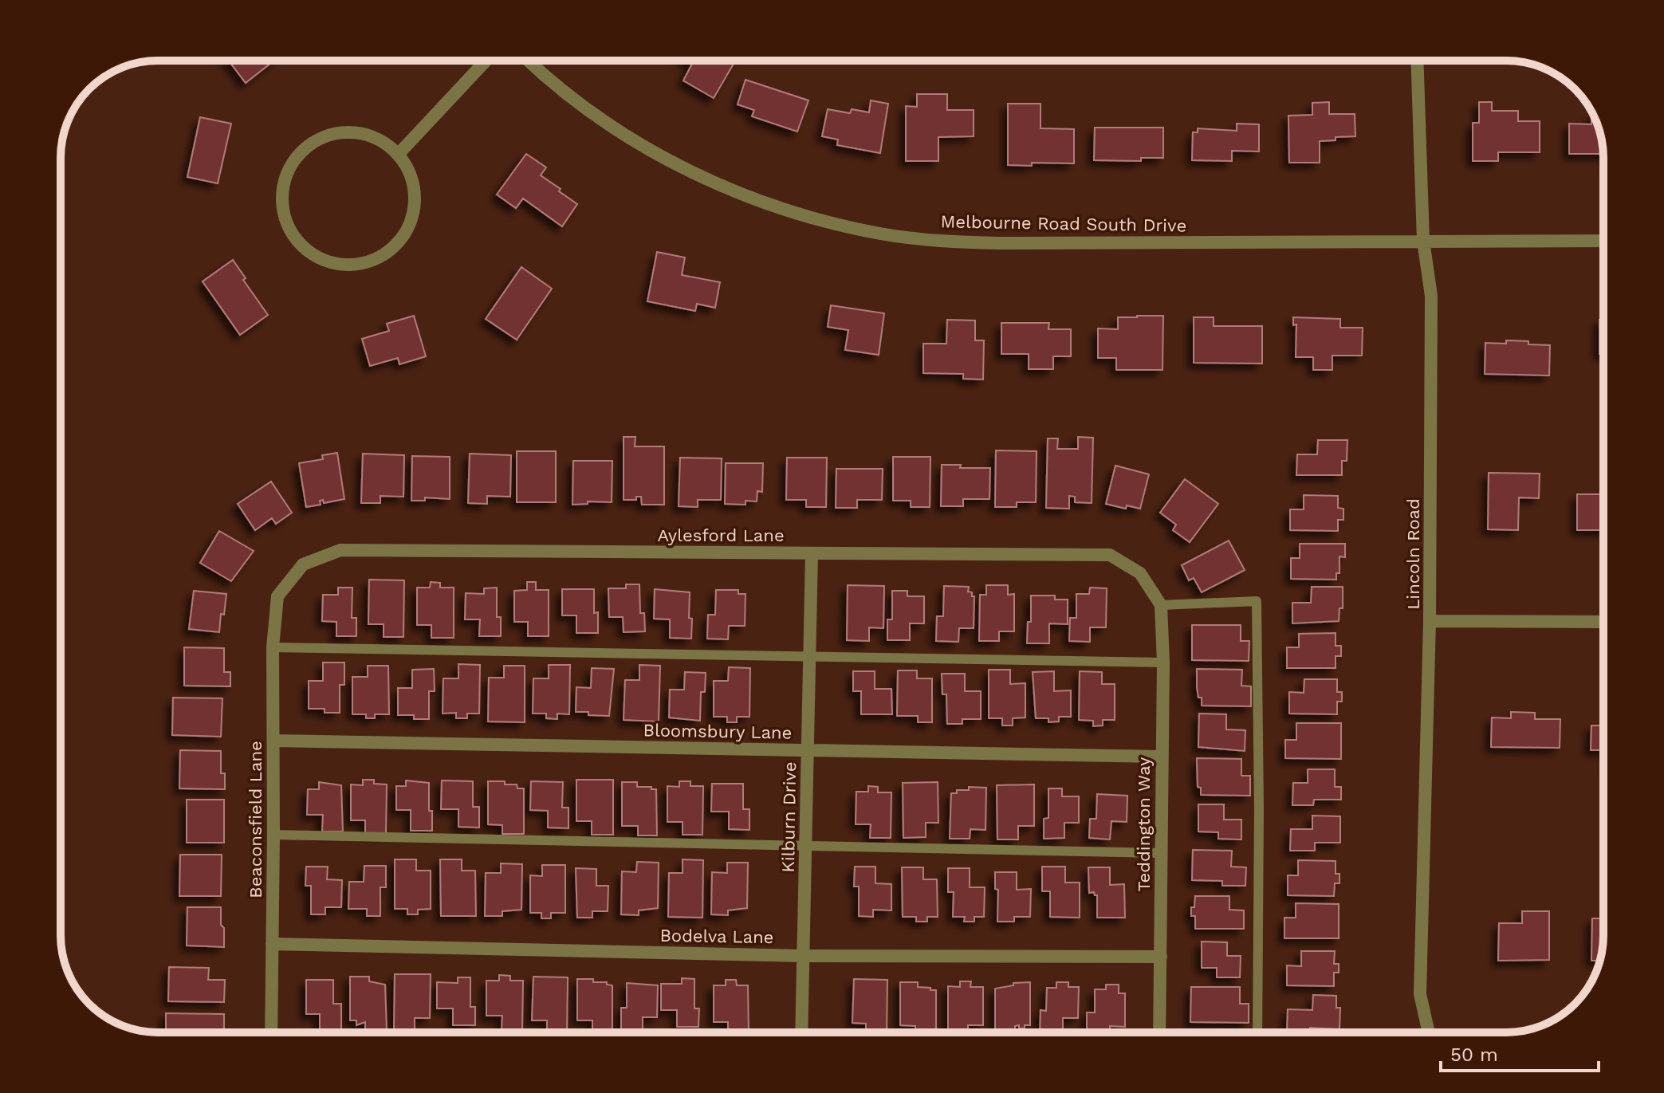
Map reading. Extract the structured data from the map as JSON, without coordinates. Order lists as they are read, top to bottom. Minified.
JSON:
{"streets":{"street":["Melbourne Road South Drive","Aylesford Lane","Lincoln Road","Bloomsbury Lane","Kilburn Drive","Beaconsfield Lane","Teddington Way","Bodelva Lane"]},"crossings":[["Melbourne Road South Drive","Lincoln Road"],["Aylesford Lane","Kilburn Drive"],["Aylesford Lane","Beaconsfield Lane"],["Aylesford Lane","Teddington Way"],["Bloomsbury Lane","Kilburn Drive"],["Bloomsbury Lane","Beaconsfield Lane"],["Bloomsbury Lane","Teddington Way"],["Kilburn Drive","Bodelva Lane"],["Beaconsfield Lane","Bodelva Lane"],["Teddington Way","Bodelva Lane"]],"scale_bar":"50 m"}
